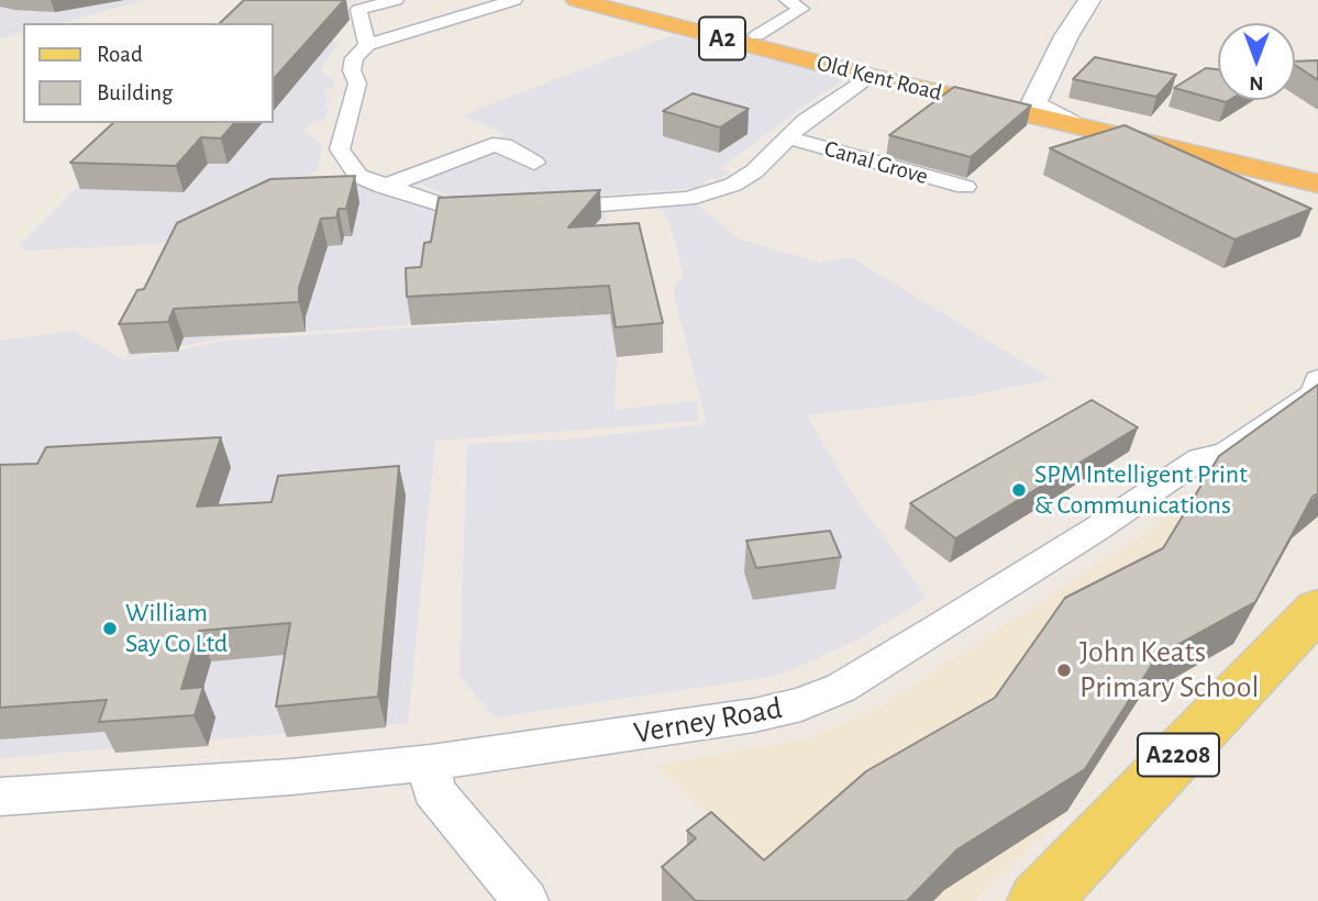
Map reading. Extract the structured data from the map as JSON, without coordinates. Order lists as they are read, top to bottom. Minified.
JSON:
{"streets":{"highway":["A2","Old Kent Road"],"main road":["A2208"],"street":["Canal Grove","Verney Road"]},"crossings":[["A2","Old Kent Road"]],"places":["SPM Intelligent Print & Communications","William Say Co Ltd","John Keats Primary School"],"legend":["Road","Building"],"north":"bottom"}
